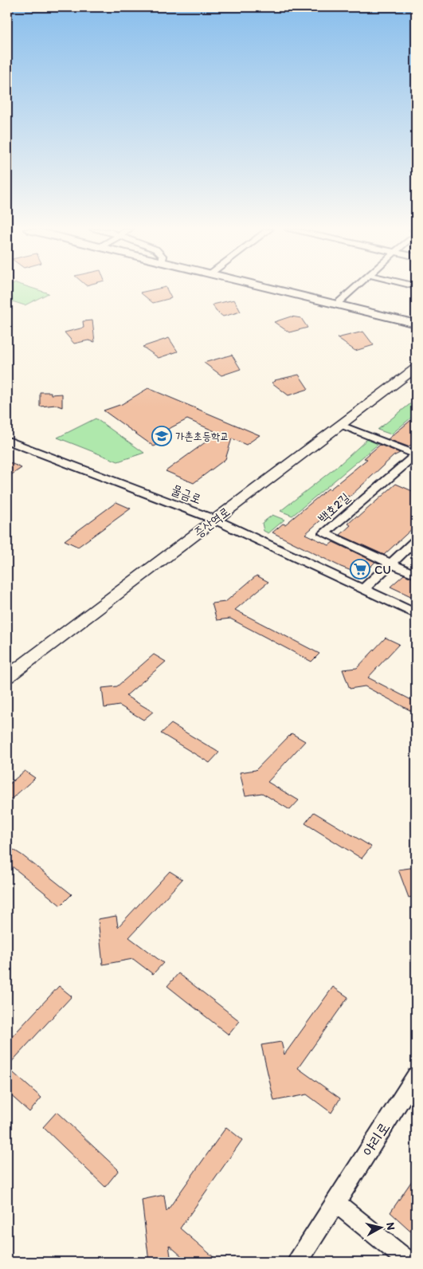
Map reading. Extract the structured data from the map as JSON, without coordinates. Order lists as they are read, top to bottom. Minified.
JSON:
{"streets":{"street":["물금로","백호2길","증산역로","야리로"]},"crossings":[["물금로","증산역로"]],"places":{"school or university":["가촌초등학교"],"supermarket":["CU"]},"north":"right"}
